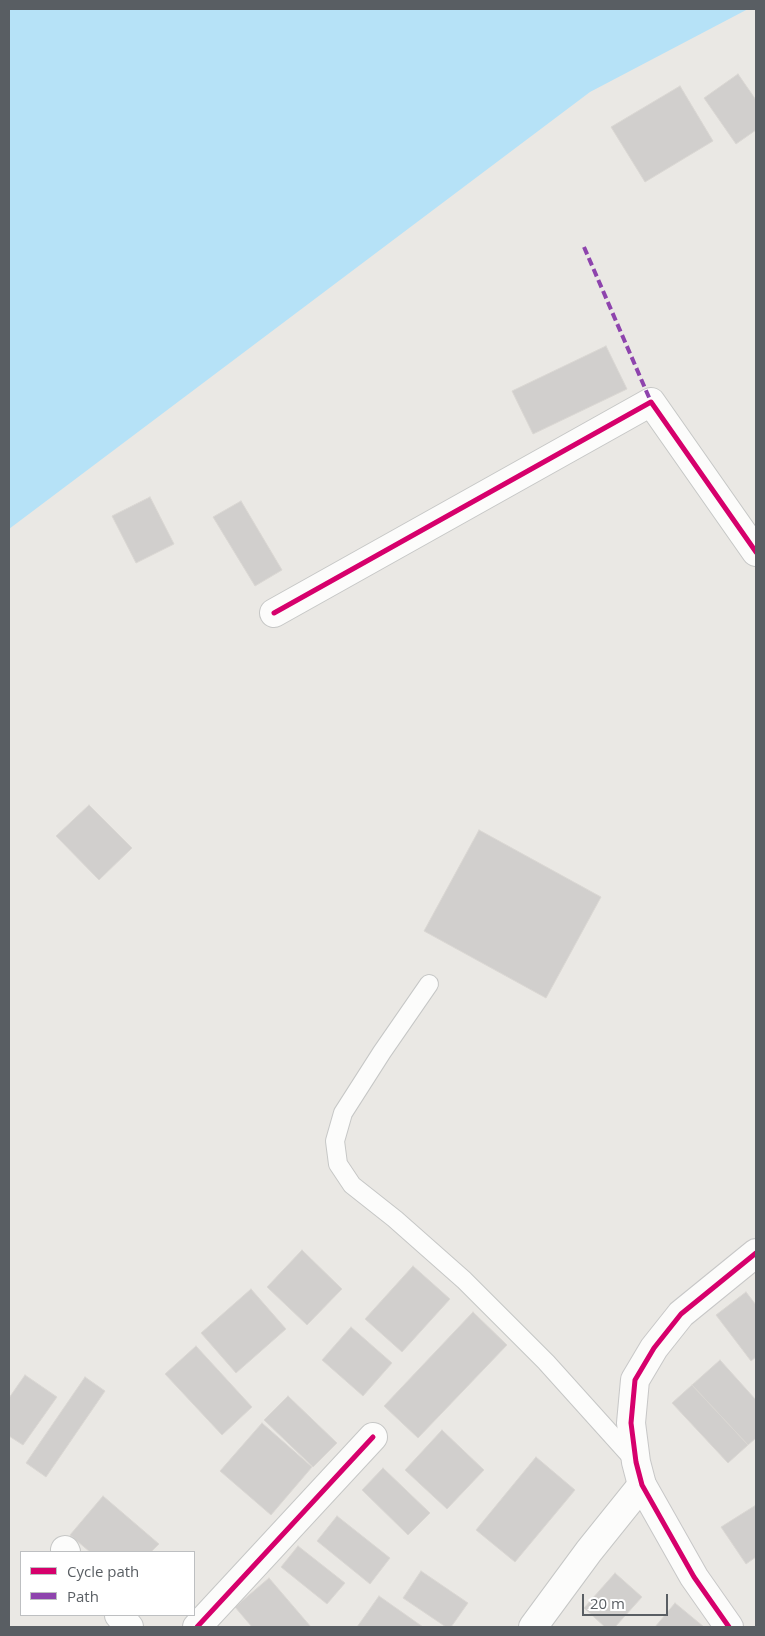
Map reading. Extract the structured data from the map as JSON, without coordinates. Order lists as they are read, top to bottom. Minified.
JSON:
{"legend":["Cycle path","Path"],"scale_bar":"20 m"}
